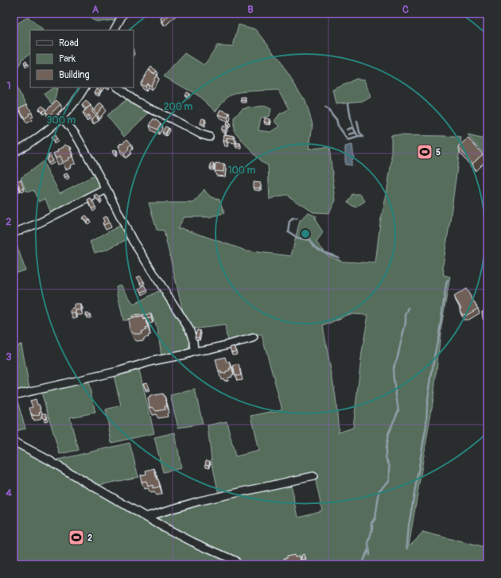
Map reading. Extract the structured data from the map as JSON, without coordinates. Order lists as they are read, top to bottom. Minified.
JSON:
{"places":{"sports":["5","2"]},"legend":["Road","Park","Building"],"grid":{"columns":["A","B","C"],"rows":["1","2","3","4"]},"rings":["200 m","300 m","100 m"]}
